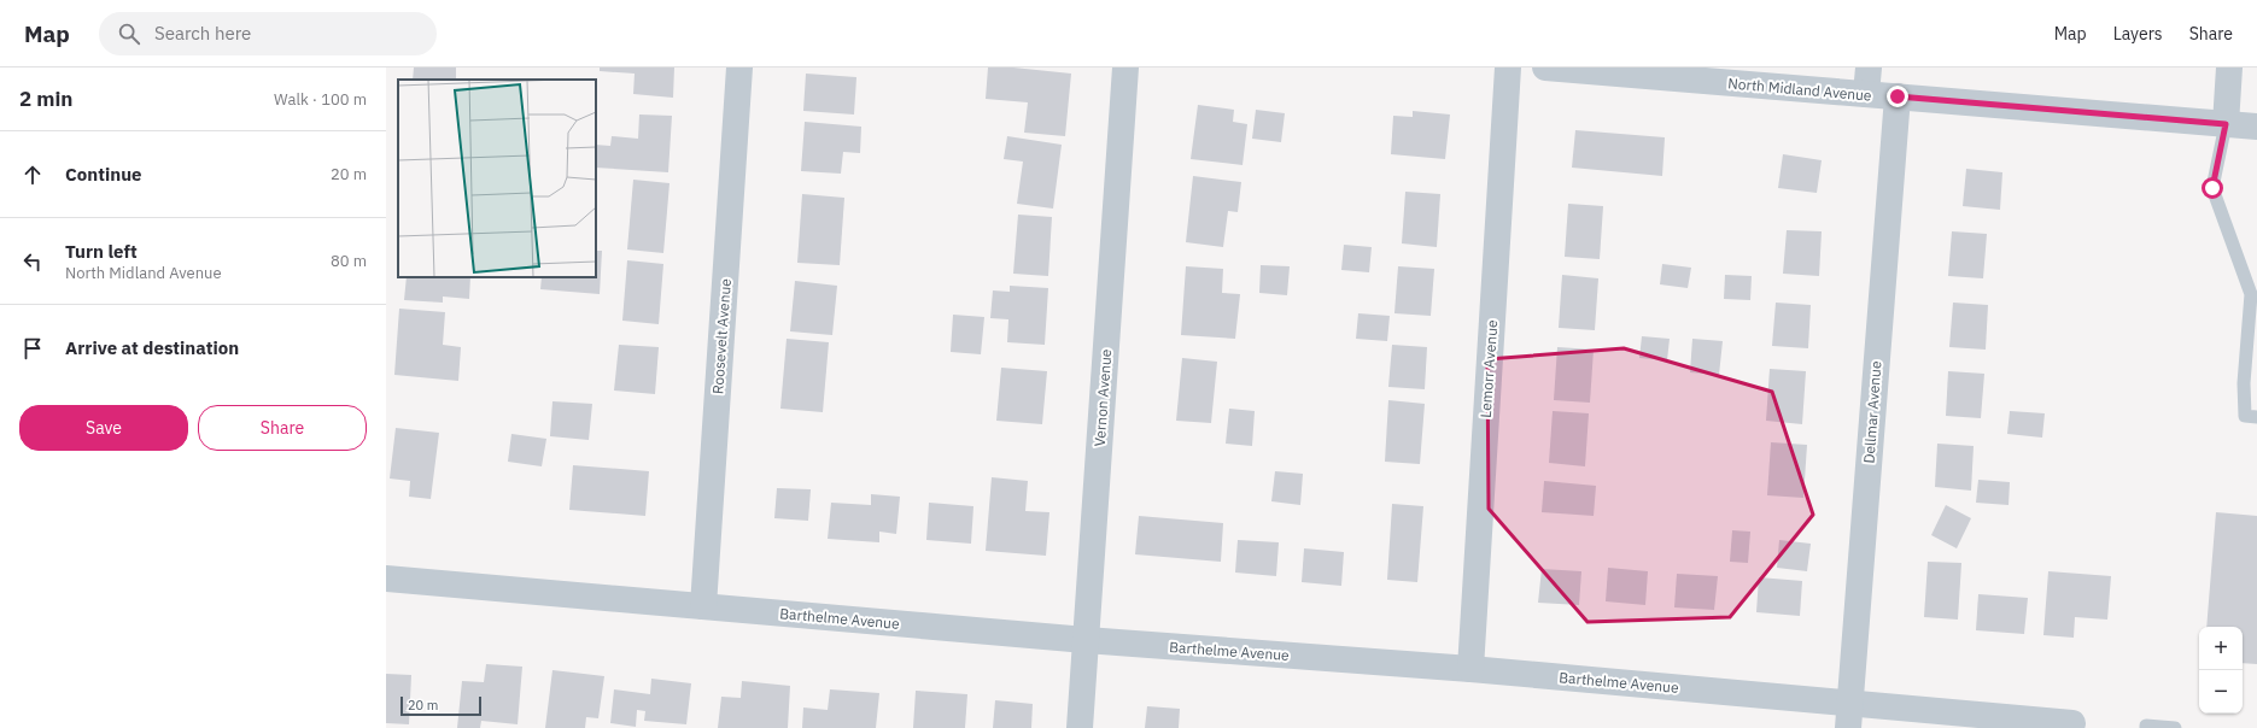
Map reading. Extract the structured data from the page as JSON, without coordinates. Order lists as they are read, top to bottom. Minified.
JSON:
{"streets":{"street":["North Midland Avenue","Roosevelt Avenue","Lemorr Avenue","Vernon Avenue","Dellmar Avenue","Barthelme Avenue"]},"crossings":[["North Midland Avenue","Dellmar Avenue"],["Roosevelt Avenue","Barthelme Avenue"],["Lemorr Avenue","Barthelme Avenue"],["Vernon Avenue","Barthelme Avenue"],["Dellmar Avenue","Barthelme Avenue"]],"scale_bar":"20 m","page":{"header":"Map","search":"Search here","nav":["Map","Layers","Share"],"heading":["2 min","Walk · 100 m"],"list":[["Continue","20 m"],["Turn left","North Midland Avenue","80 m"],"Arrive at destination"],"buttons":["Save","Share"],"map_buttons":["+","−"],"scale":"20 m"}}
